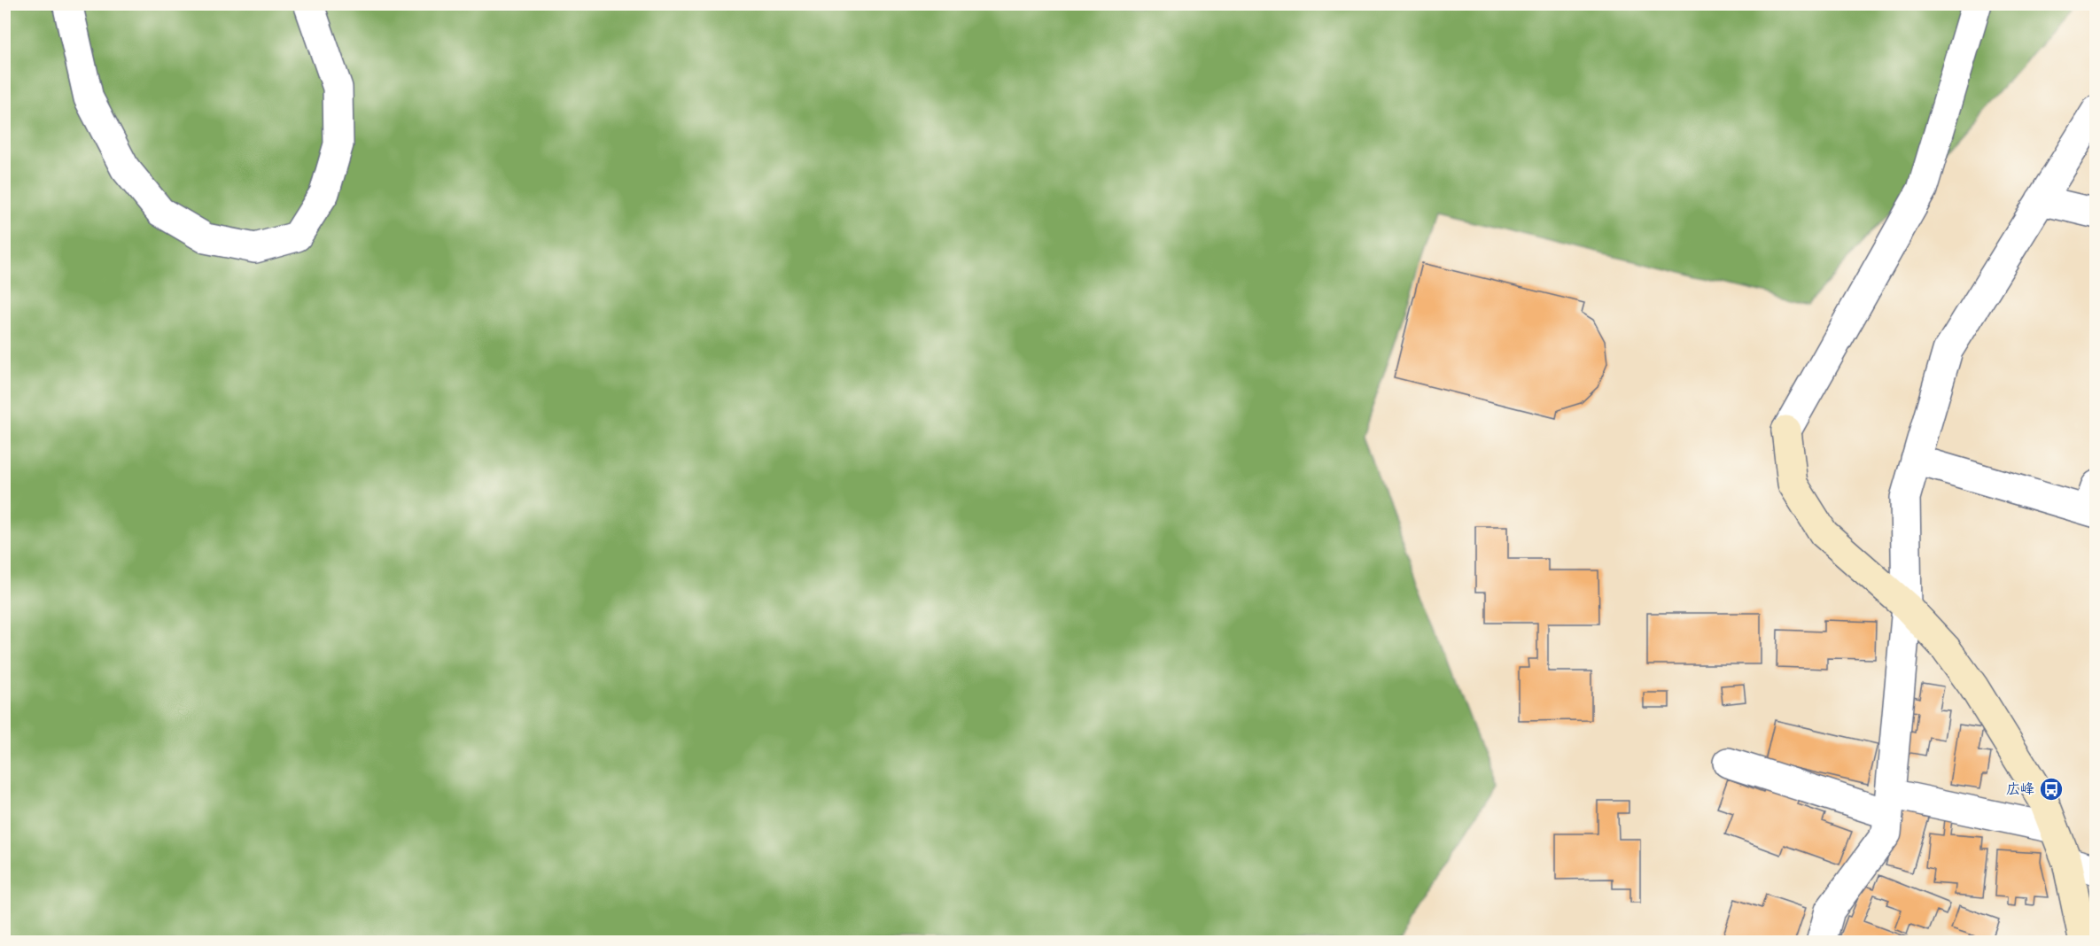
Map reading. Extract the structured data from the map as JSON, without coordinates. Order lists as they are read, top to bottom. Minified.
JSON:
{"places":{"bus stop":["広峰"]}}
